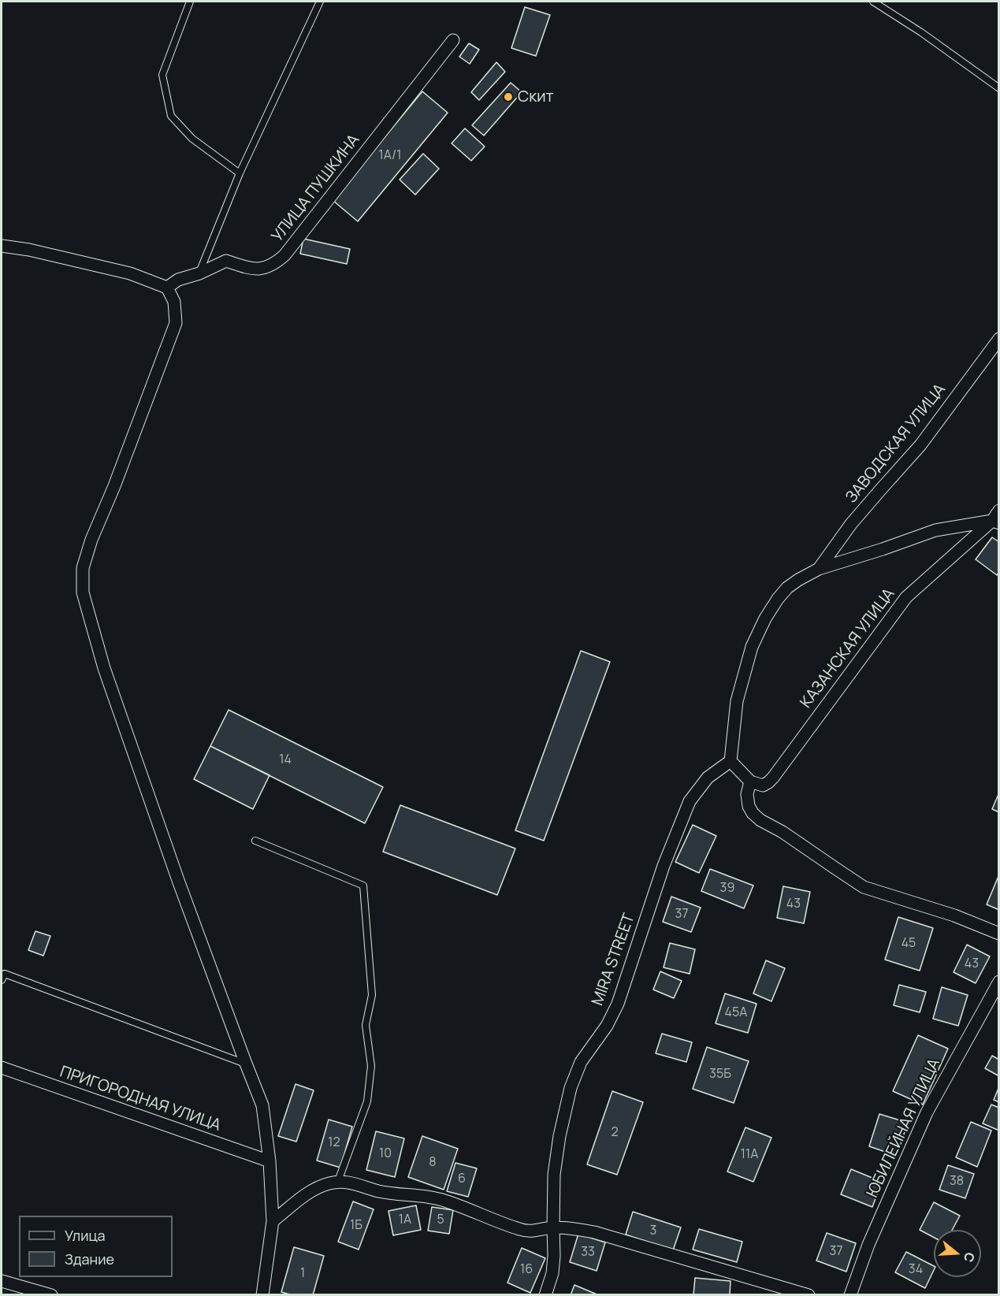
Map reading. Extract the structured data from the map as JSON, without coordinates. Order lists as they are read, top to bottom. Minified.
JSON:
{"streets":{"street":["УЛИЦА ПУШКИНА","ЗАВОДСКАЯ УЛИЦА","КАЗАНСКАЯ УЛИЦА","MIRA STREET","ПРИГОРОДНАЯ УЛИЦА","ЮБИЛЕЙНАЯ УЛИЦА"]},"places":["Скит"],"house_numbers":["1А/1","14","39","43","37","45","43","45А","35Б","2","12","10","11А","8","6","38","1А","5","1Б","3","37","33","16","34","1"],"legend":["Улица","Здание"],"north":"right"}
